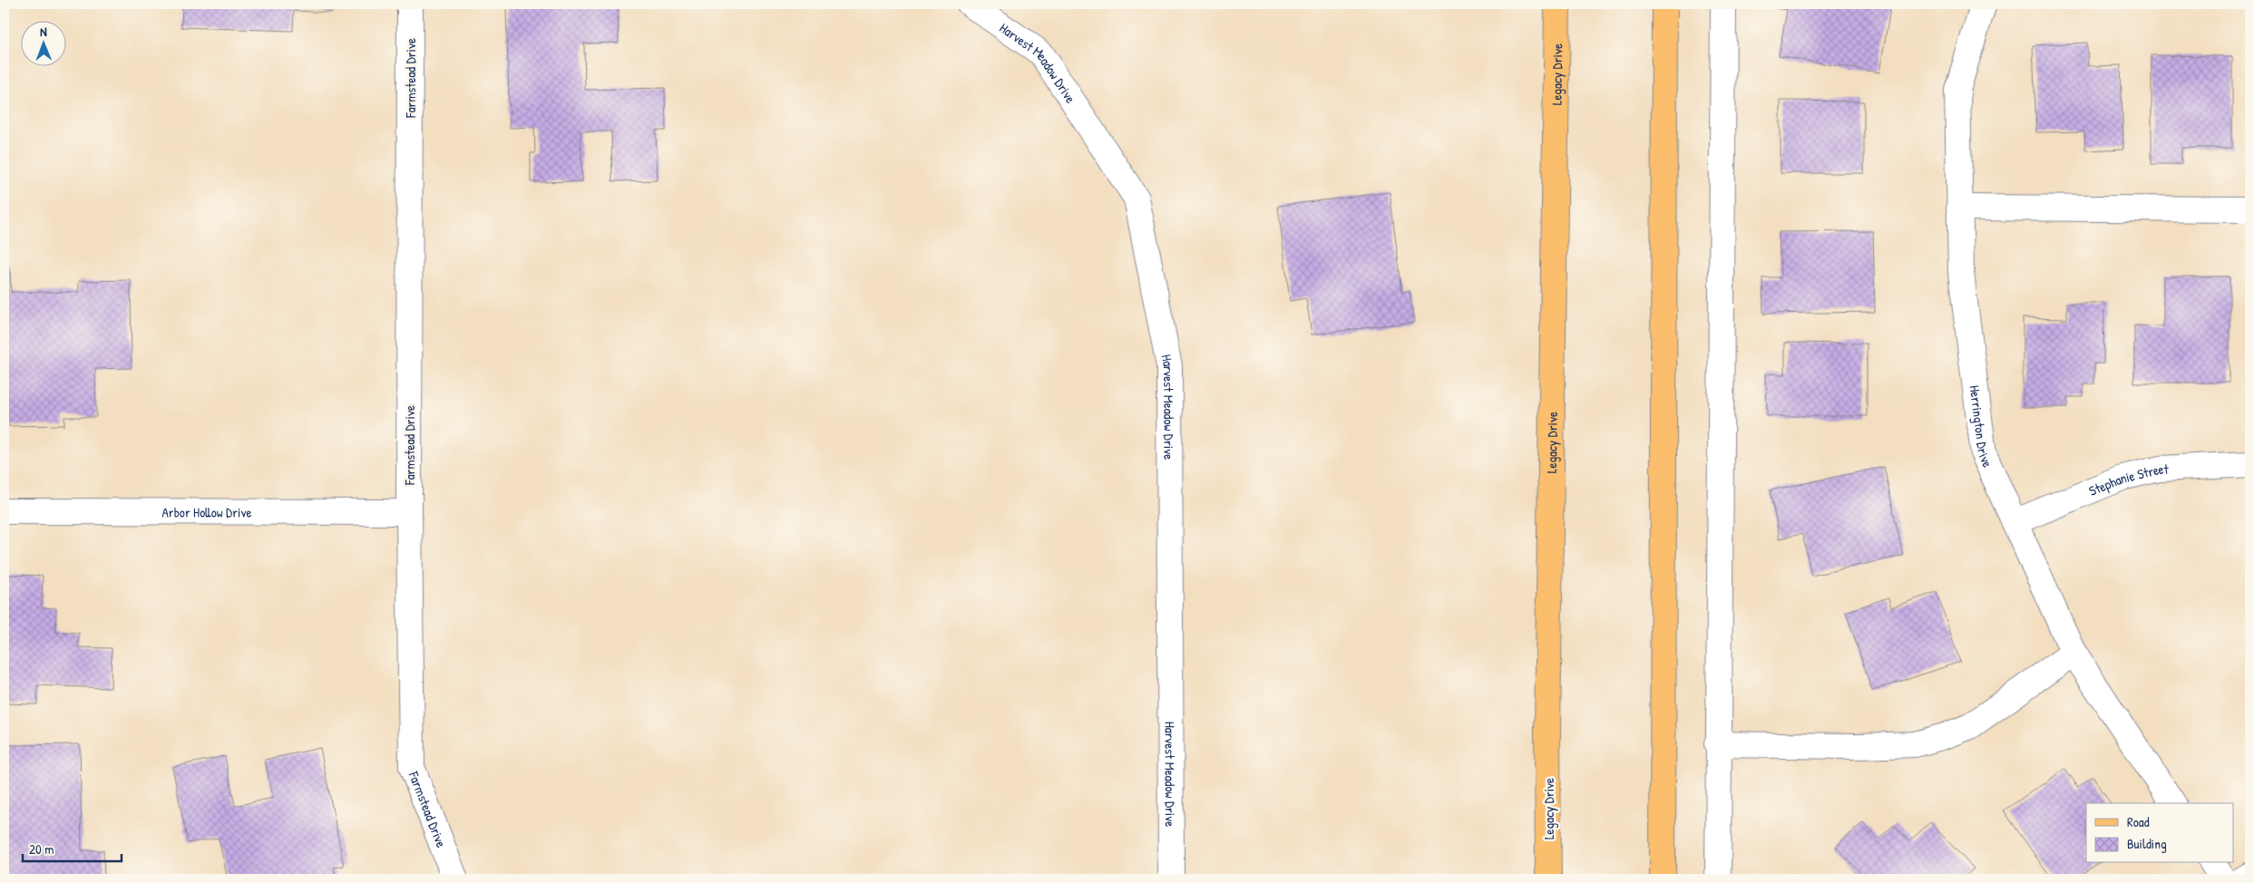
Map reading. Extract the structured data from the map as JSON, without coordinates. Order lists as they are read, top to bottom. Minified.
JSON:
{"streets":{"main road":["Legacy Drive"],"street":["Harvest Meadow Drive","Farmstead Drive","Herrington Drive","Stephanie Street","Arbor Hollow Drive"]},"crossings":[["Farmstead Drive","Arbor Hollow Drive"],["Herrington Drive","Stephanie Street"]],"legend":["Road","Building"],"scale_bar":"20 m","north":"top"}
